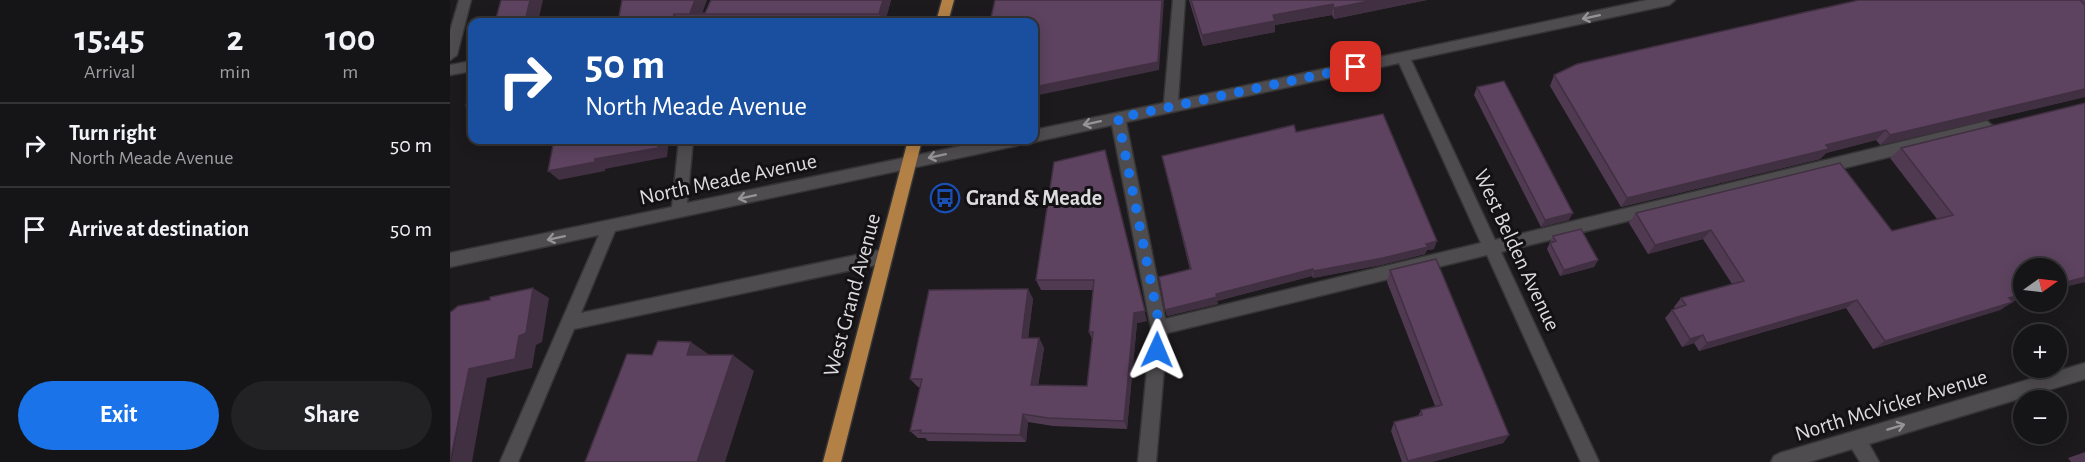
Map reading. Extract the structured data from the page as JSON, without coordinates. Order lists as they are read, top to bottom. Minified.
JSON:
{"streets":{"main road":["West Grand Avenue"],"street":["North Meade Avenue","West Belden Avenue","North McVicker Avenue"]},"crossings":[["North Meade Avenue","West Grand Avenue"]],"one_way":["North McVicker Avenue"],"places":{"bus stop":["Grand & Meade"]},"north":"right","page":{"eta":["15:45","Arrival","2","min","100","m"],"turn":["50 m","North Meade Avenue"],"list":[{"name":"Turn right","note":"North Meade Avenue","value":"50 m"},{"name":"Arrive at destination","value":"50 m"}],"map_buttons":["+","−"],"buttons":["Exit","Share"]}}
